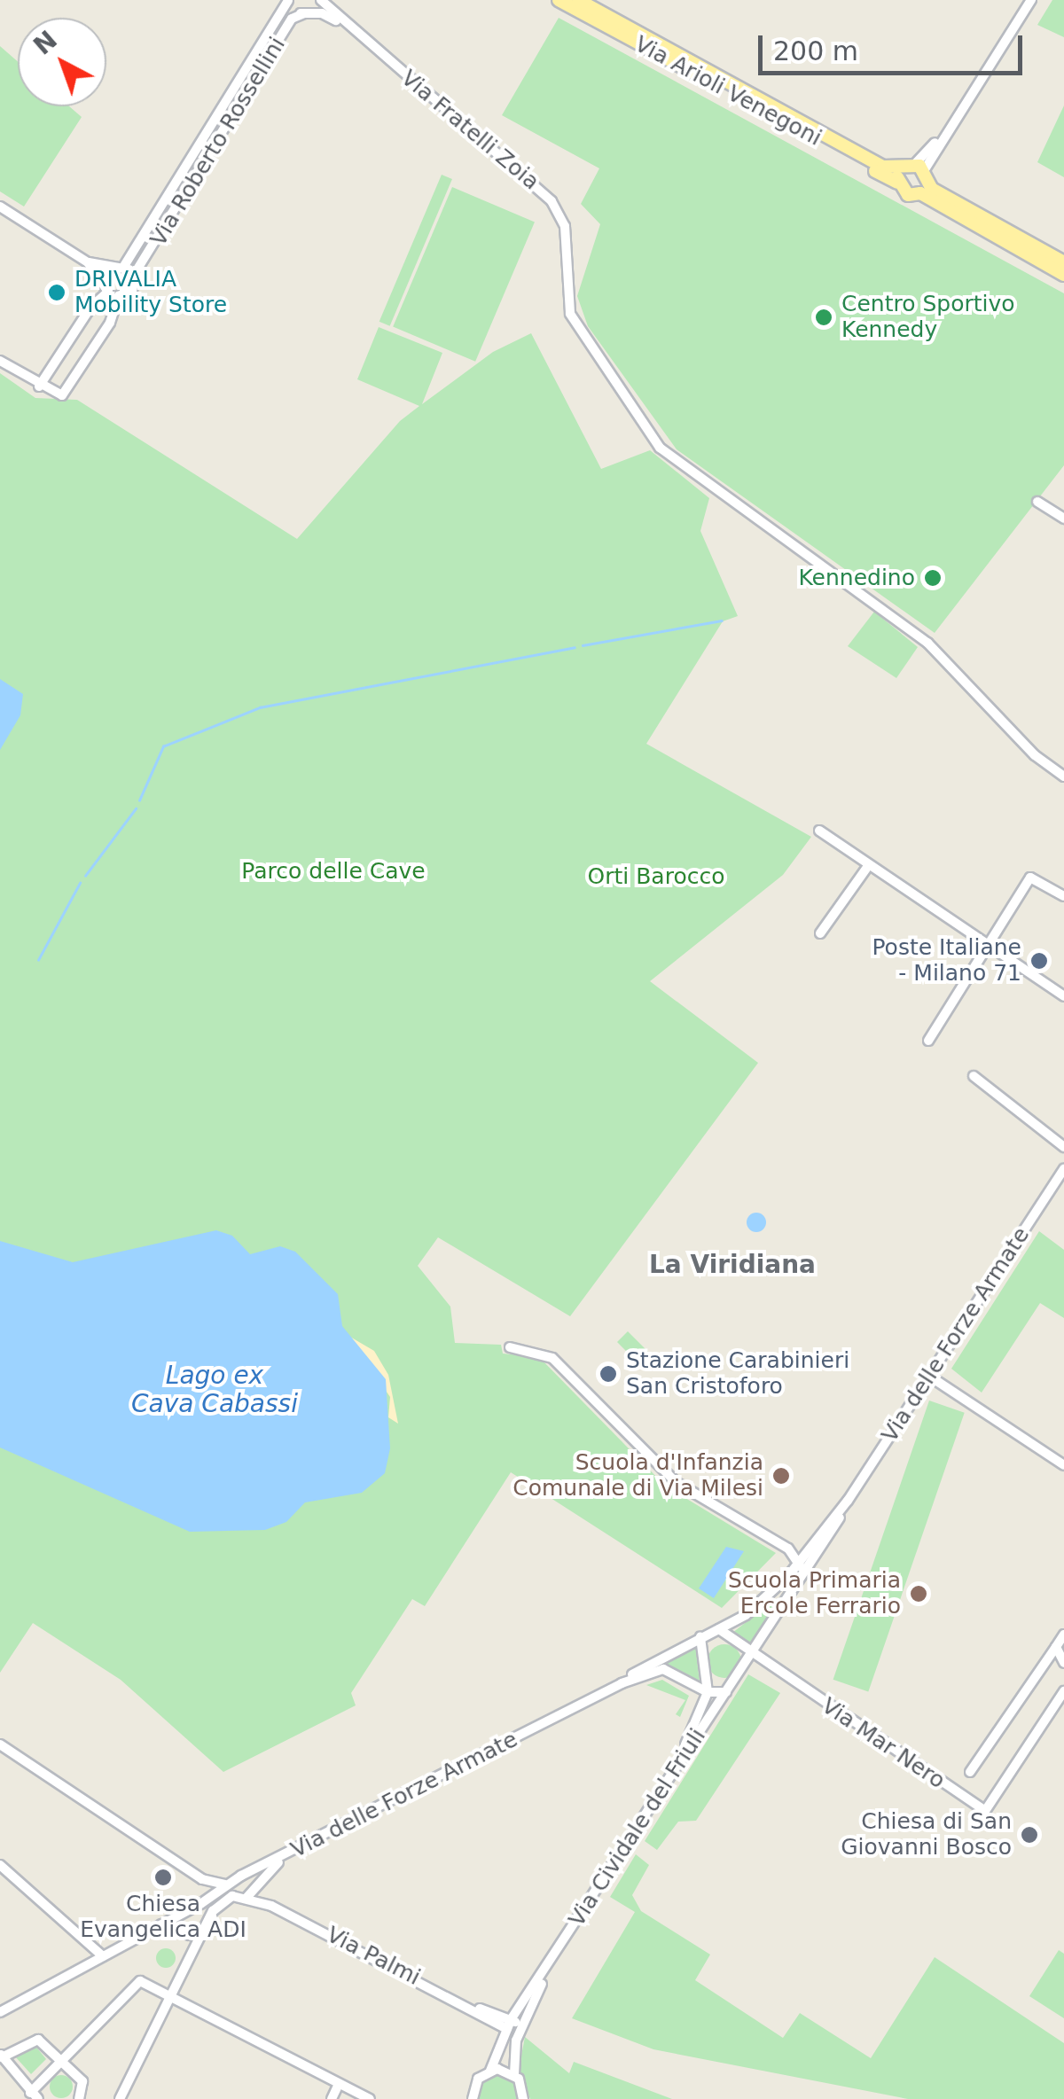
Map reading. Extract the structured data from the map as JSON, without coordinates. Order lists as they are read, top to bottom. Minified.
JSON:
{"streets":{"main road":["Via Arioli Venegoni"],"street":["Via Fratelli Zoia","Via Roberto Rossellini","Via delle Forze Armate","Via Mar Nero","Via Cividale del Friuli","Via Palmi"]},"crossings":[["Via Fratelli Zoia","Via Roberto Rossellini"],["Via delle Forze Armate","Via Mar Nero"],["Via delle Forze Armate","Via Cividale del Friuli"],["Via delle Forze Armate","Via Palmi"],["Via Cividale del Friuli","Via Palmi"]],"districts":["La Viridiana"],"water":["Lago ex Cava Cabassi"],"parks":["Parco delle Cave","Orti Barocco"],"places":["DRIVALIA Mobility Store","Centro Sportivo Kennedy","Kennedino","Poste Italiane - Milano 71","Stazione Carabinieri San Cristoforo","Scuola d'Infanzia Comunale di Via Milesi","Scuola Primaria Ercole Ferrario","Chiesa di San Giovanni Bosco","Chiesa Evangelica ADI"],"scale_bar":"200 m","north":"top left"}
